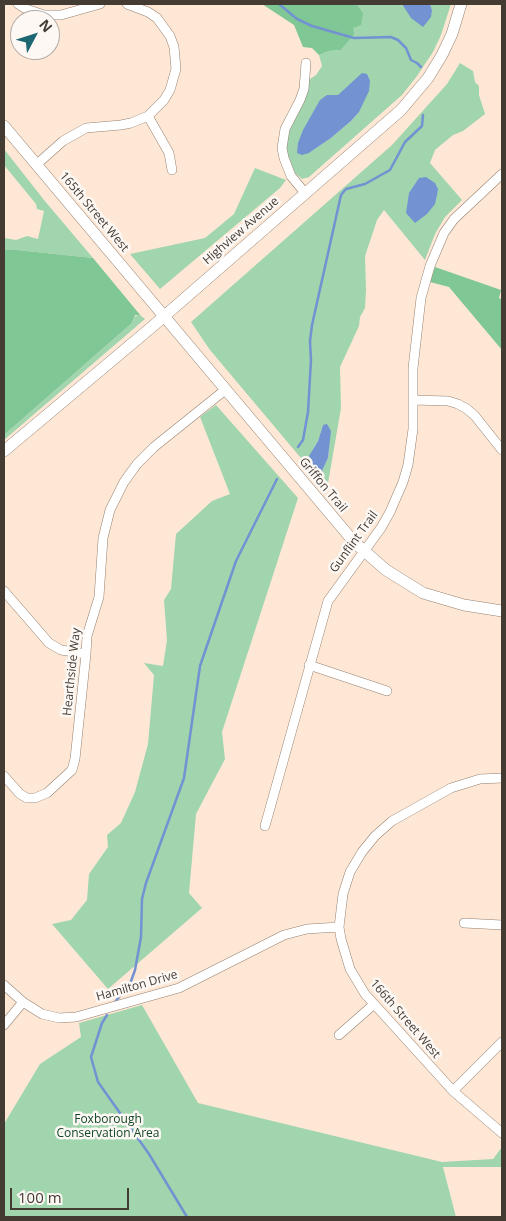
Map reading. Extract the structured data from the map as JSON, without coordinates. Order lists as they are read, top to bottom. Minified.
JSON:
{"streets":{"street":["165th Street West","Highview Avenue","Griffon Trail","Gunflint Trail","Hearthside Way","Hamilton Drive","166th Street West"]},"crossings":[["165th Street West","Highview Avenue"],["165th Street West","Griffon Trail"],["Highview Avenue","Griffon Trail"],["Griffon Trail","Gunflint Trail"],["Griffon Trail","Hearthside Way"],["Hamilton Drive","166th Street West"]],"parks":["Foxborough Conservation Area"],"scale_bar":"100 m","north":"top right"}
